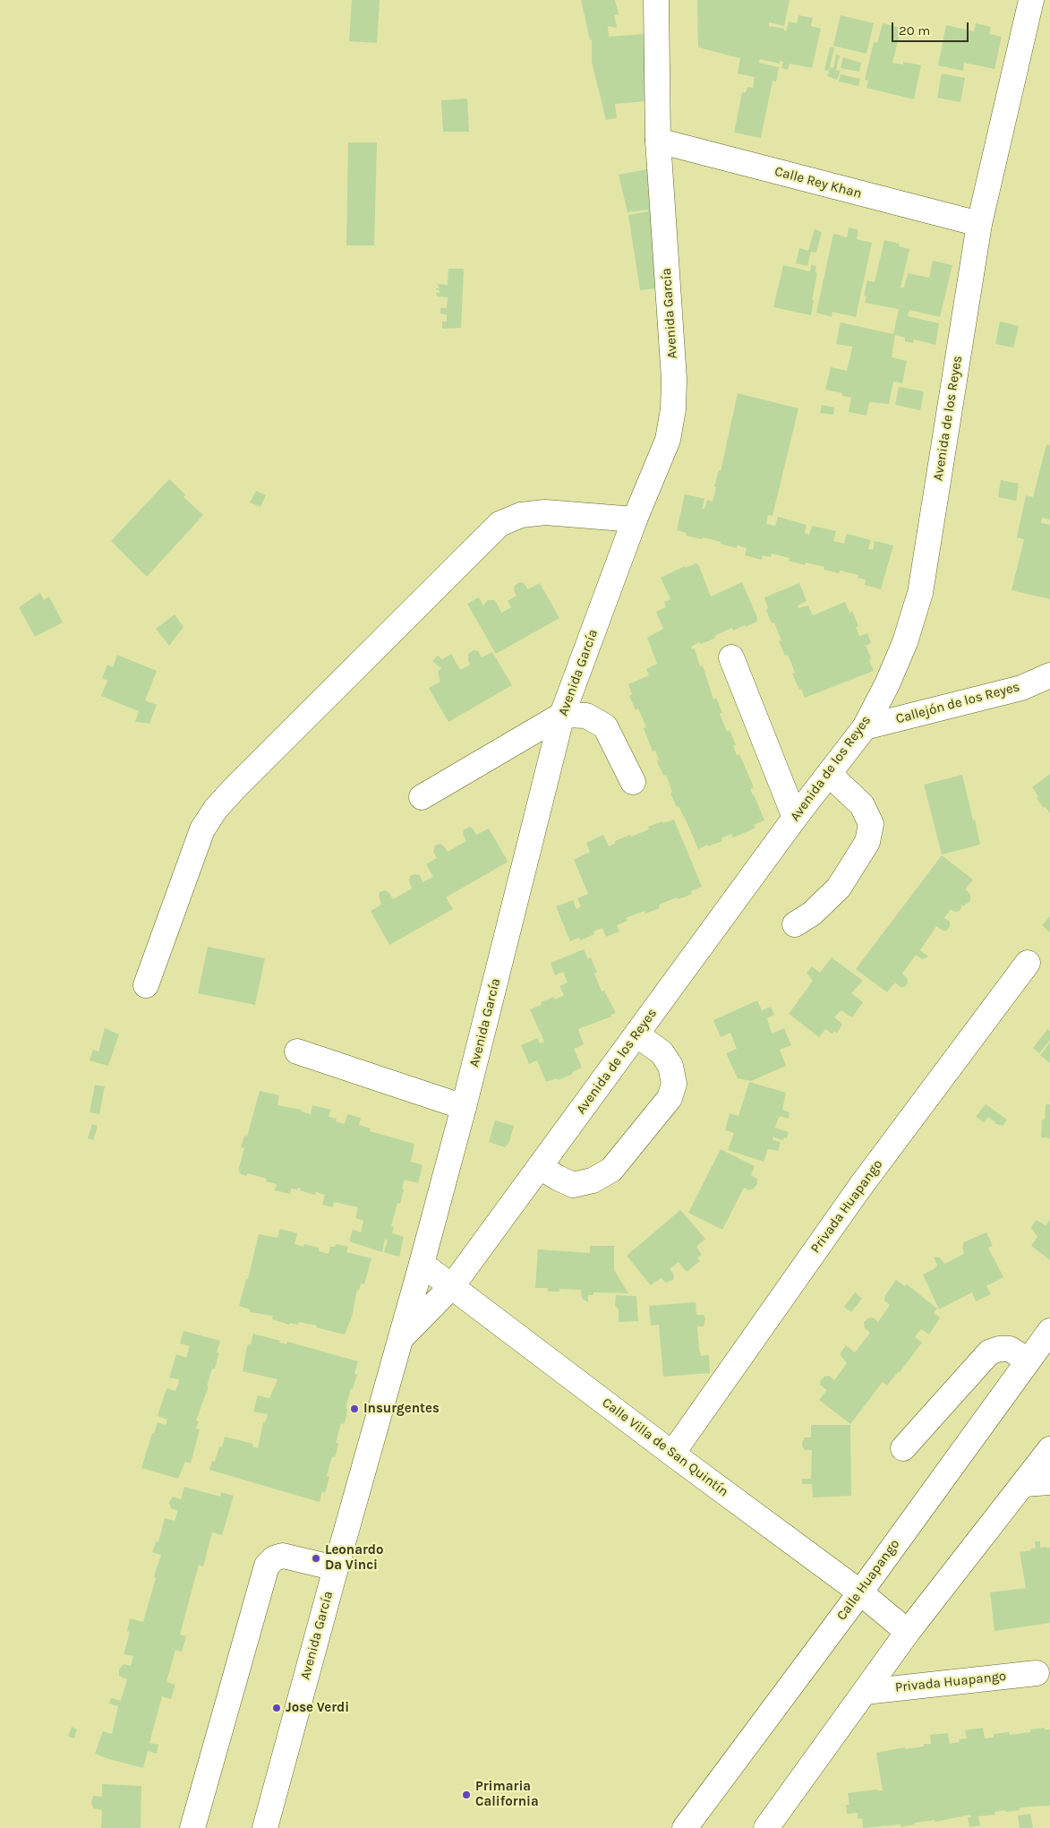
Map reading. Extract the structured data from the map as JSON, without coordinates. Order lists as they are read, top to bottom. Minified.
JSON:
{"streets":{"main road":["Calle Rey Khan","Avenida García","Avenida de los Reyes","Callejón de los Reyes","Privada Huapango","Calle Villa de San Quintín","Calle Huapango"]},"crossings":[["Calle Rey Khan","Avenida García"],["Calle Rey Khan","Avenida de los Reyes"],["Avenida García","Avenida de los Reyes"],["Avenida García","Calle Villa de San Quintín"],["Avenida de los Reyes","Callejón de los Reyes"],["Avenida de los Reyes","Calle Villa de San Quintín"],["Privada Huapango","Calle Villa de San Quintín"],["Calle Villa de San Quintín","Calle Huapango"]],"places":["Insurgentes","Leonardo Da Vinci","Jose Verdi","Primaria California"],"scale_bar":"20 m"}
